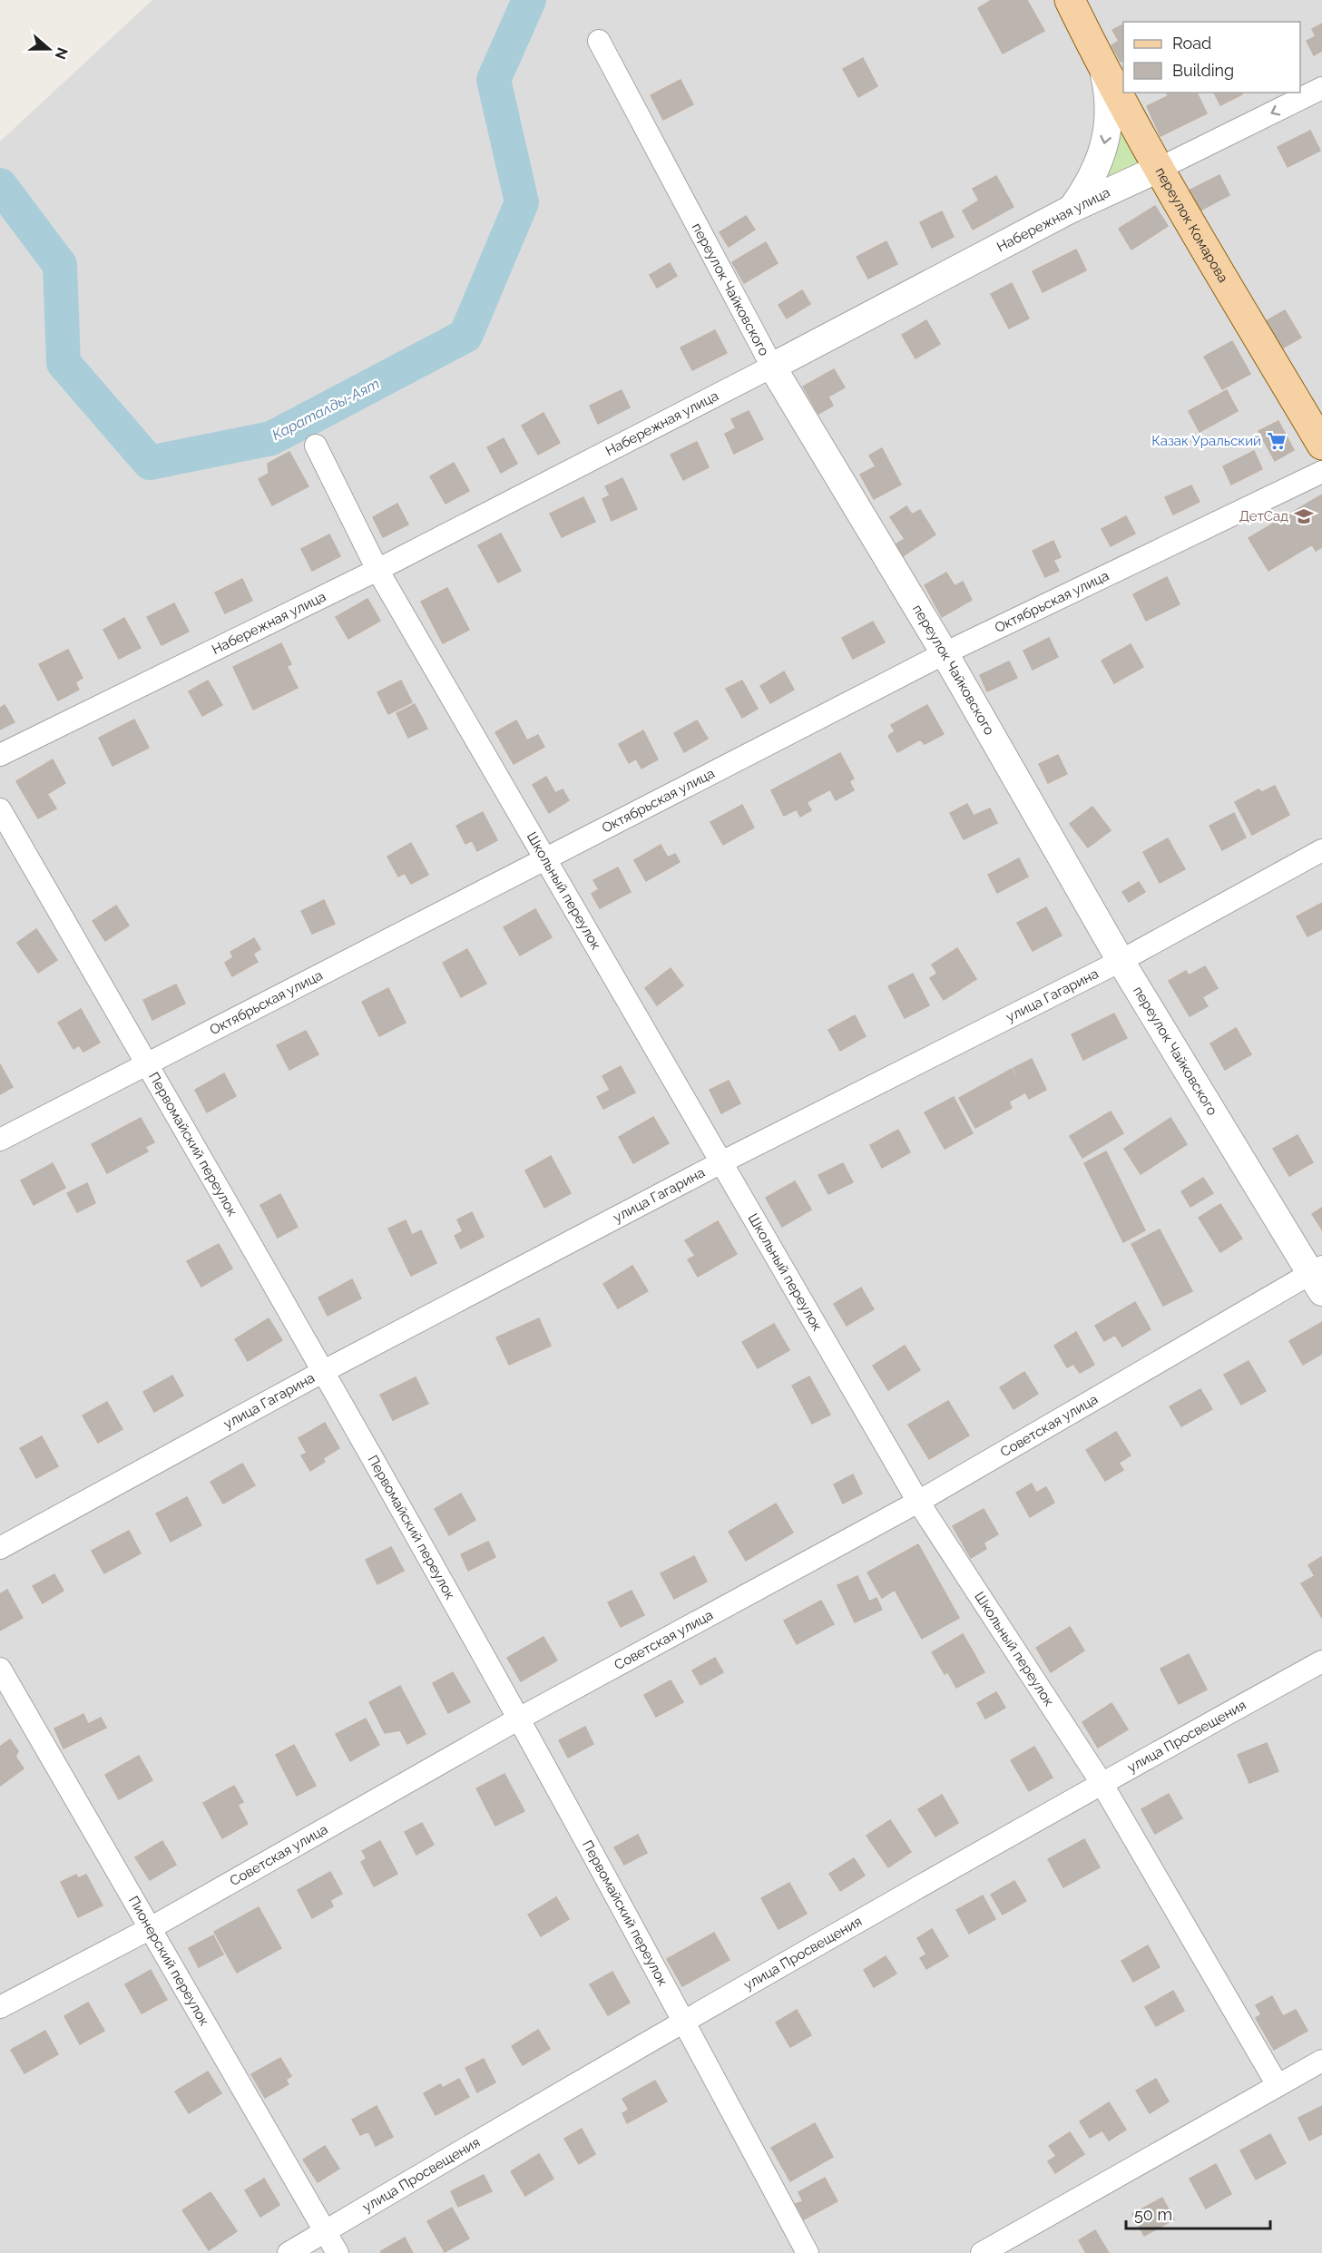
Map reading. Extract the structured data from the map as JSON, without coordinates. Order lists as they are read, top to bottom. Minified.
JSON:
{"streets":{"main road":["переулок Комарова"],"street":["Набережная улица","переулок Чайковского","Октябрьская улица","Школьный переулок","улица Гагарина","Первомайский переулок","Советская улица","улица Просвещения","Пионерский переулок"]},"crossings":[["Набережная улица","переулок Комарова"],["Набережная улица","переулок Чайковского"],["Набережная улица","Школьный переулок"],["переулок Чайковского","Октябрьская улица"],["переулок Чайковского","улица Гагарина"],["переулок Чайковского","Советская улица"],["Октябрьская улица","Школьный переулок"],["Октябрьская улица","Первомайский переулок"],["Школьный переулок","улица Гагарина"],["Школьный переулок","Советская улица"],["Школьный переулок","улица Просвещения"],["улица Гагарина","Первомайский переулок"],["Первомайский переулок","Советская улица"],["Первомайский переулок","улица Просвещения"],["Советская улица","Пионерский переулок"],["улица Просвещения","Пионерский переулок"]],"water":["Караталды-Аят"],"places":{"supermarket":["Казак Уральский"],"school or university":["ДетСад"]},"legend":["Road","Building"],"scale_bar":"50 m","north":"right"}
